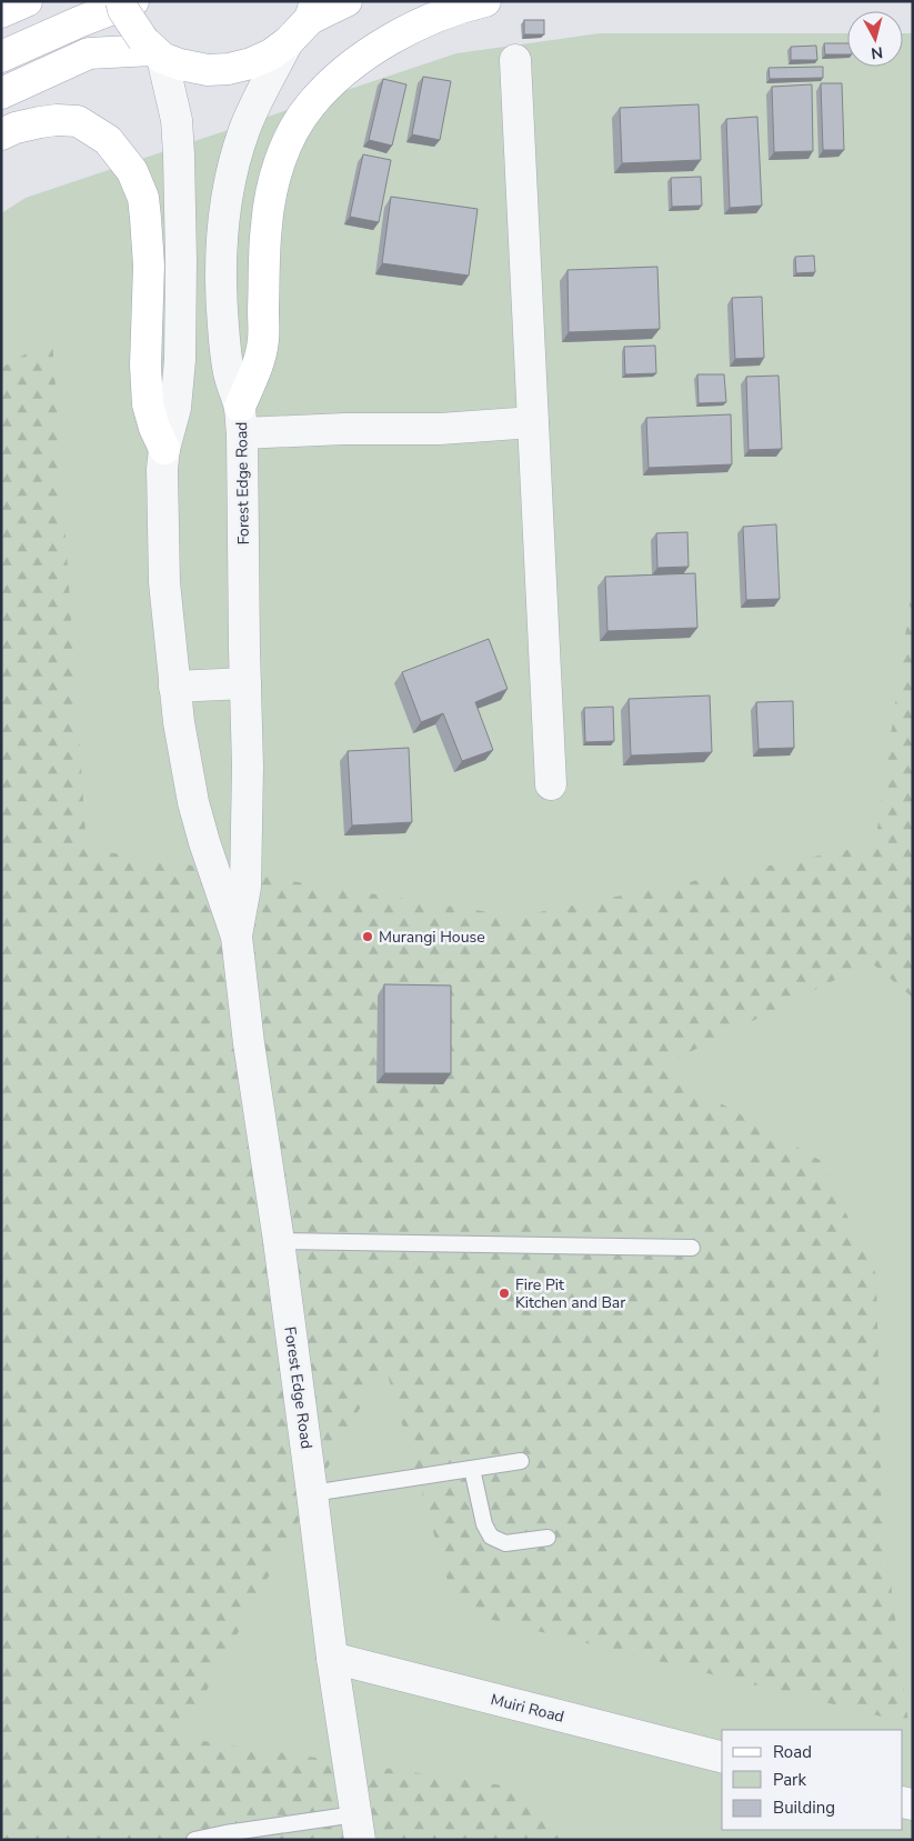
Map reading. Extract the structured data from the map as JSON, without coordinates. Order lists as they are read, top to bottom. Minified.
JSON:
{"streets":{"street":["Forest Edge Road","Muiri Road"]},"crossings":[["Forest Edge Road","Muiri Road"]],"places":["Murangi House","Fire Pit Kitchen and Bar"],"legend":["Road","Park","Building"],"north":"bottom"}
